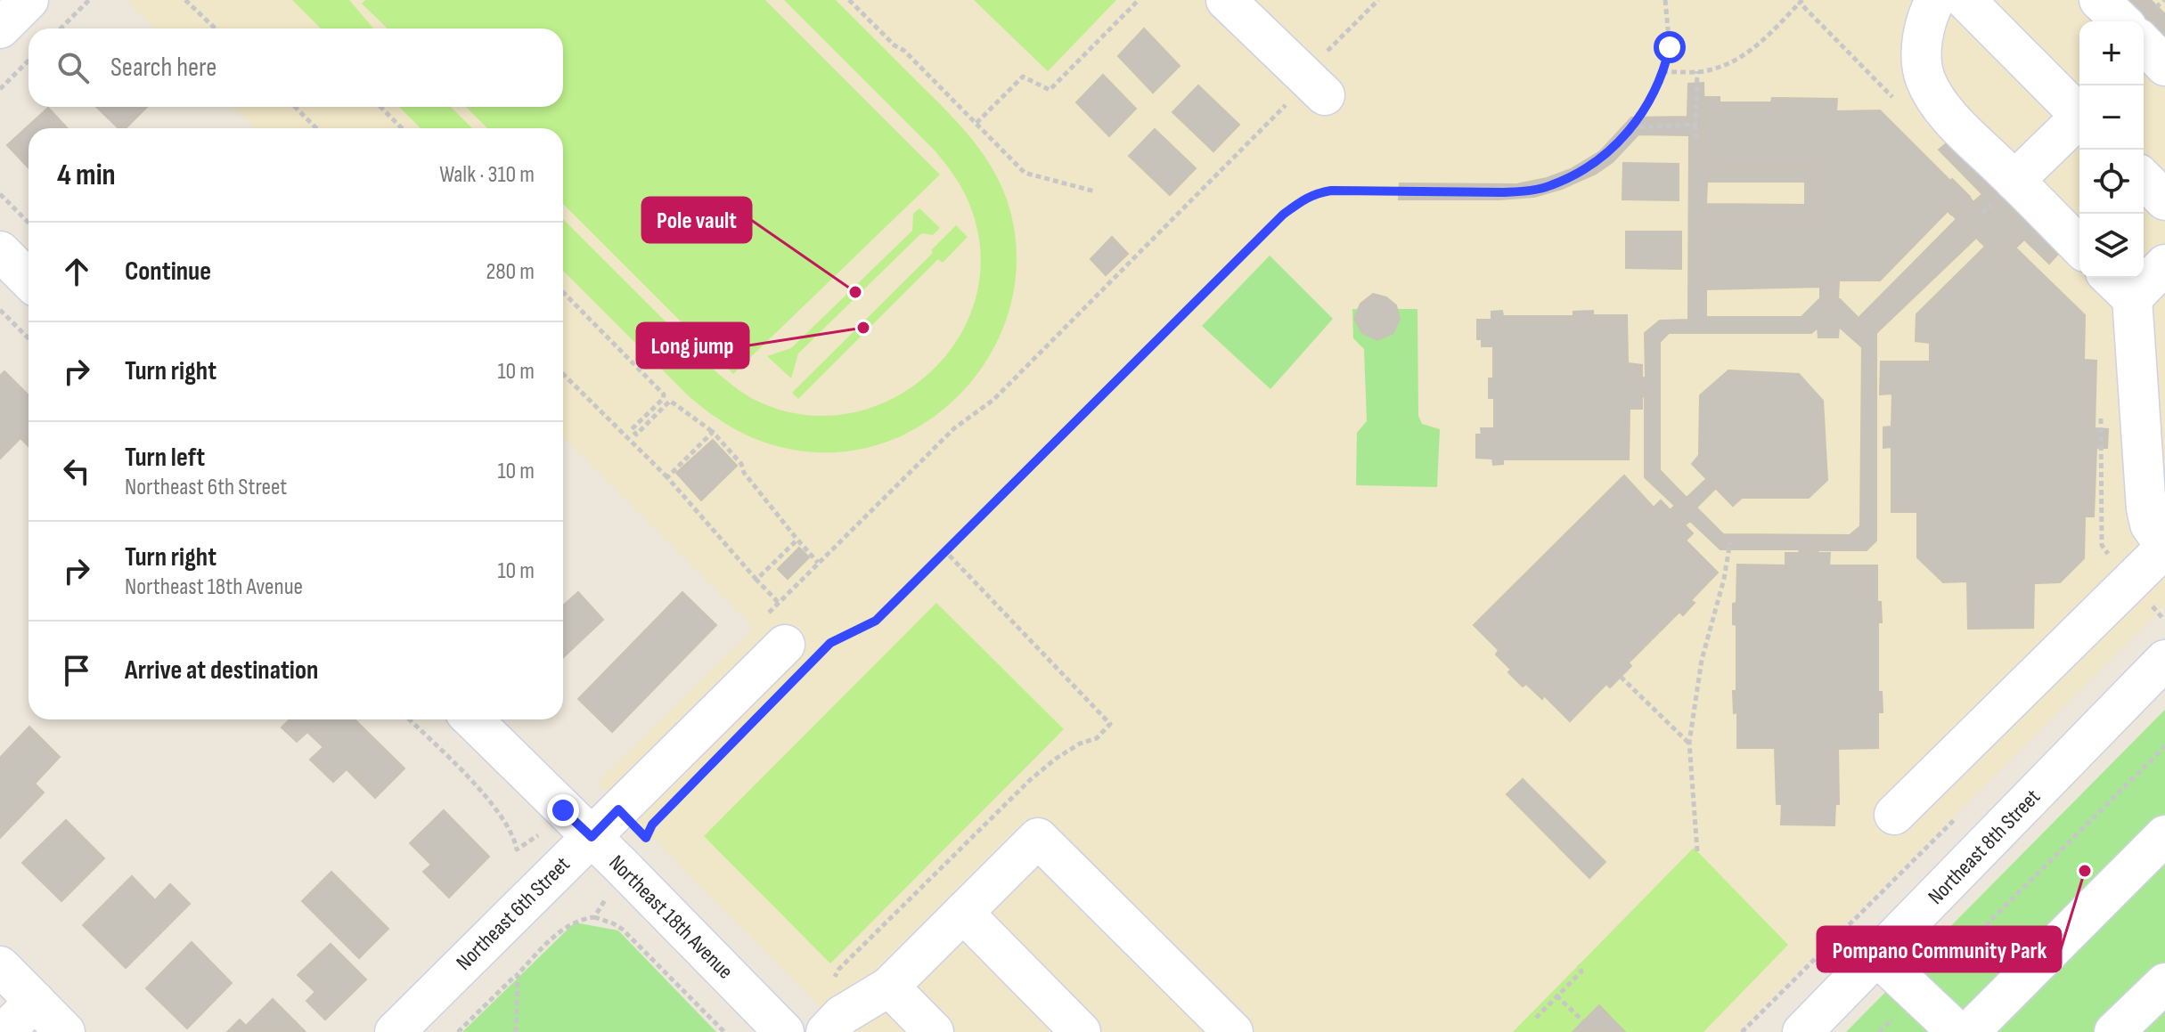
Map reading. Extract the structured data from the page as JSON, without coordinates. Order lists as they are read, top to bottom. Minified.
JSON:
{"streets":{"street":["Northeast 8th Street","Northeast 6th Street","Northeast 18th Avenue"]},"crossings":[["Northeast 6th Street","Northeast 18th Avenue"]],"places":["Pole vault","Long jump","Pompano Community Park"],"page":{"map_buttons":["+","−"],"search":"Search here","heading":["4 min","Walk · 310 m"],"list":[["Continue","280 m"],["Turn right","10 m"],["Turn left","Northeast 6th Street","10 m"],["Turn right","Northeast 18th Avenue","10 m"],"Arrive at destination"]}}
